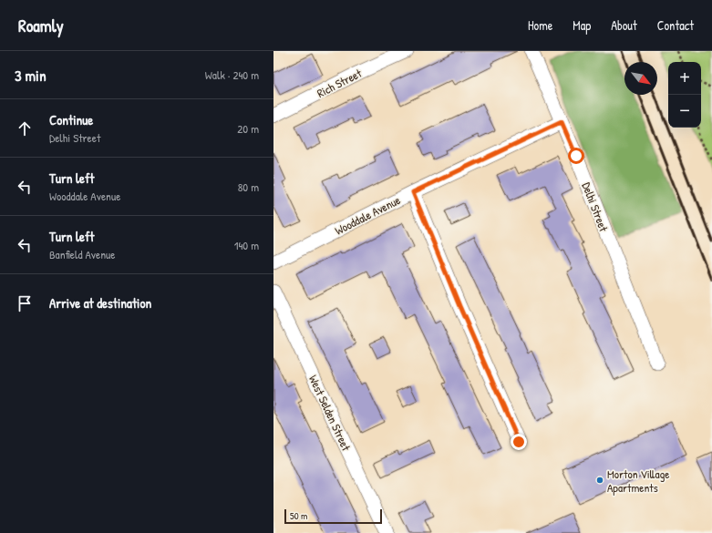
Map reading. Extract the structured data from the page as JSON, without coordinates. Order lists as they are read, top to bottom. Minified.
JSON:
{"streets":{"street":["Rich Street","Delhi Street","Wooddale Avenue","West Selden Street"]},"crossings":[["Delhi Street","Wooddale Avenue"]],"places":["Morton Village Apartments"],"scale_bar":"50 m","north":"bottom right","page":{"header":"Roamly","nav":["Home","Map","About","Contact"],"heading":["3 min","Walk · 240 m"],"map_buttons":["+","−"],"list":[["Continue","Delhi Street","20 m"],["Turn left","Wooddale Avenue","80 m"],["Turn left","Banfield Avenue","140 m"],"Arrive at destination"],"scale":"50 m"}}
